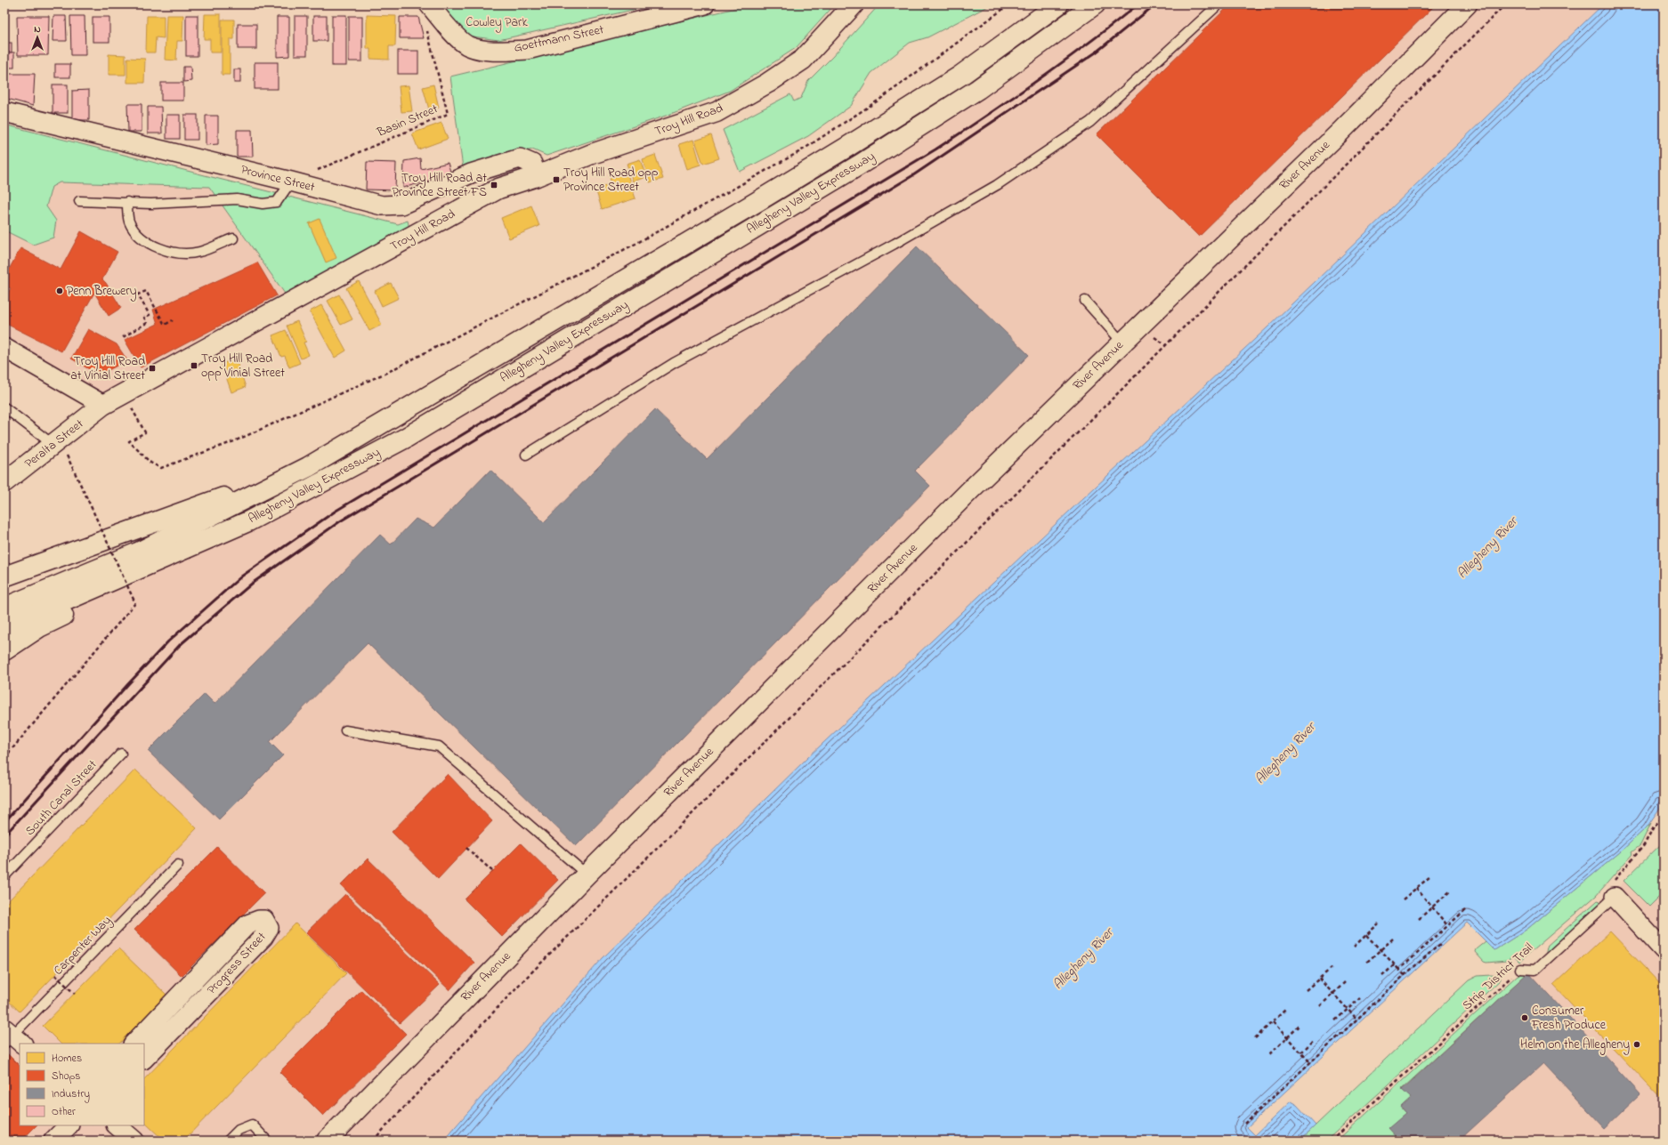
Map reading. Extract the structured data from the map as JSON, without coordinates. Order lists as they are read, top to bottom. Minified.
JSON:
{"streets":{"main road":["Troy Hill Road","River Avenue","Allegheny Valley Expressway","Peralta Street"],"street":["Goettmann Street","Province Street","Progress Street"],"lane":["South Canal Street","Carpenter Way"],"path":["Basin Street","Strip District Trail"]},"crossings":[["Troy Hill Road","Province Street"],["Troy Hill Road","Peralta Street"]],"water":["Allegheny River"],"parks":["Cowley Park"],"places":{"transit":["Troy Hill Road opp Province Street","Troy Hill Road at Province Street FS","Troy Hill Road opp Vinial Street","Troy Hill Road at Vinial Street"],"other":["Penn Brewery","Consumer Fresh Produce","Helm on the Allegheny"]},"legend":["Homes","Shops","Industry","Other"],"north":"top"}
